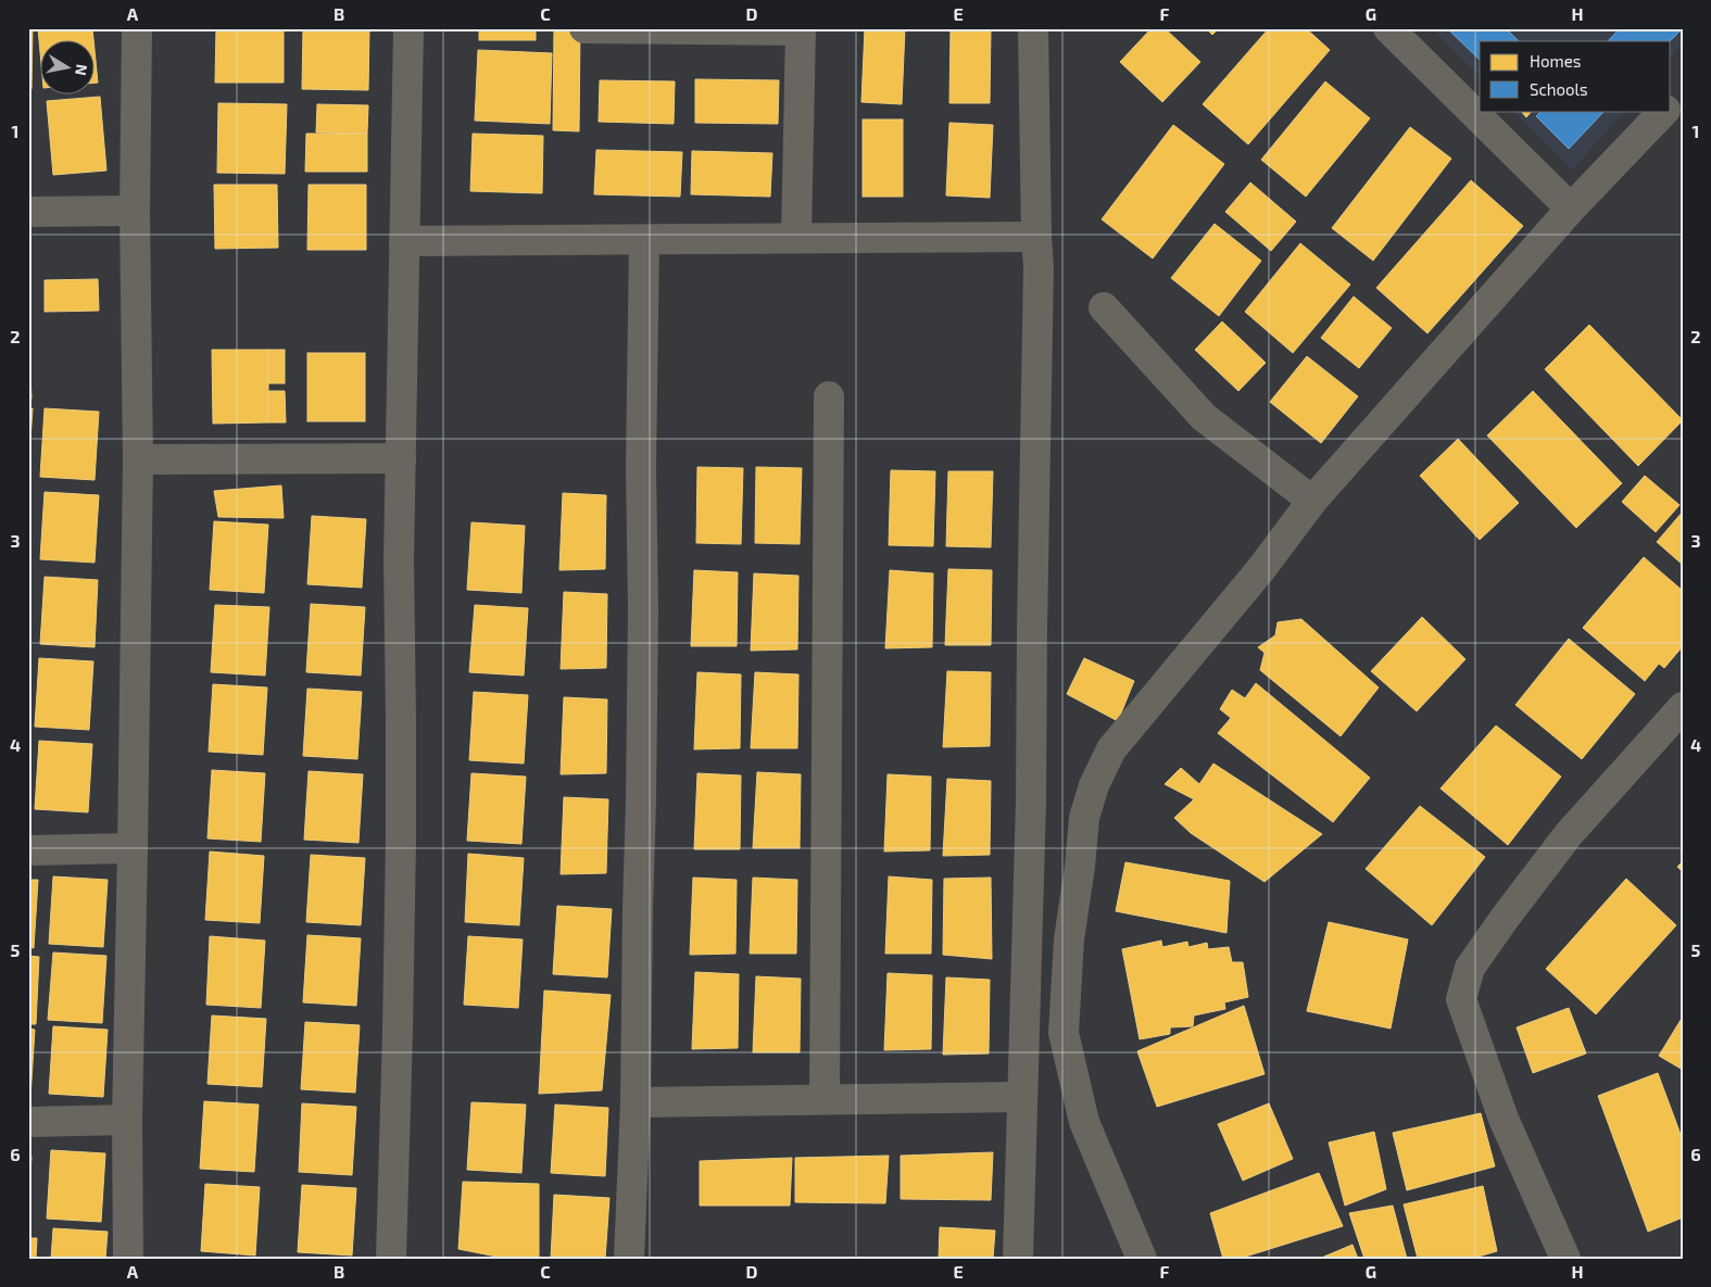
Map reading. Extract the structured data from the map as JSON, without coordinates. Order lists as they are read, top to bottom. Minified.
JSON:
{"legend":["Homes","Schools"],"north":"right","grid":{"columns":["A","B","C","D","E","F","G","H"],"rows":["1","2","3","4","5","6"]}}
